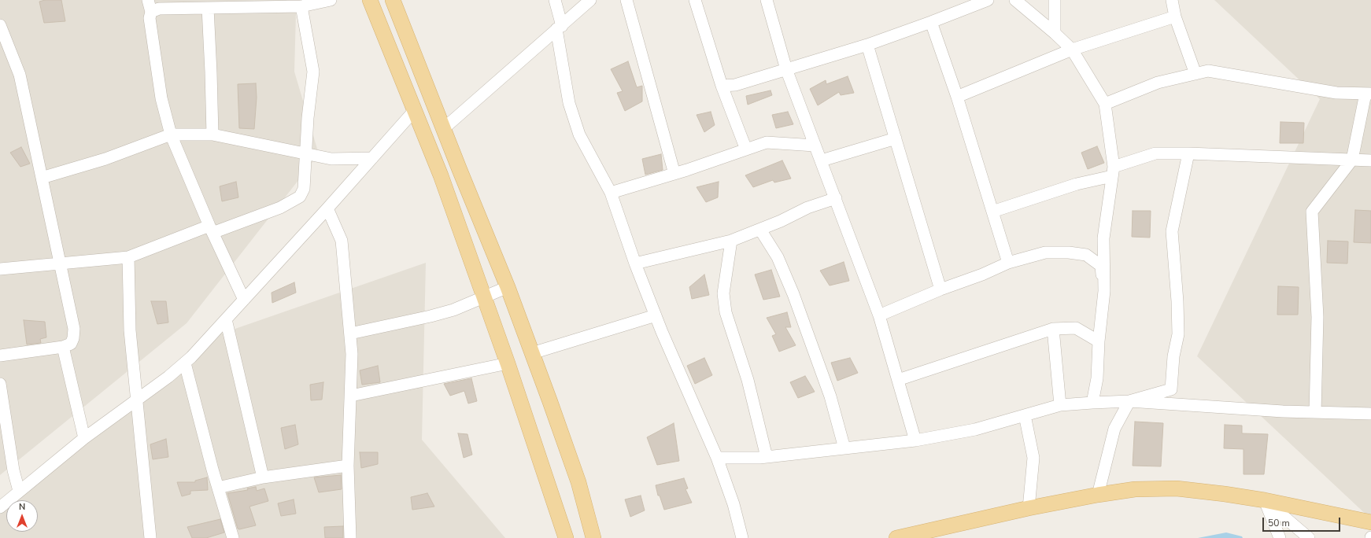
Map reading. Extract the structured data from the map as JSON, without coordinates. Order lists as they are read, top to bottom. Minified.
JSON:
{"scale_bar":"50 m","north":"top"}
